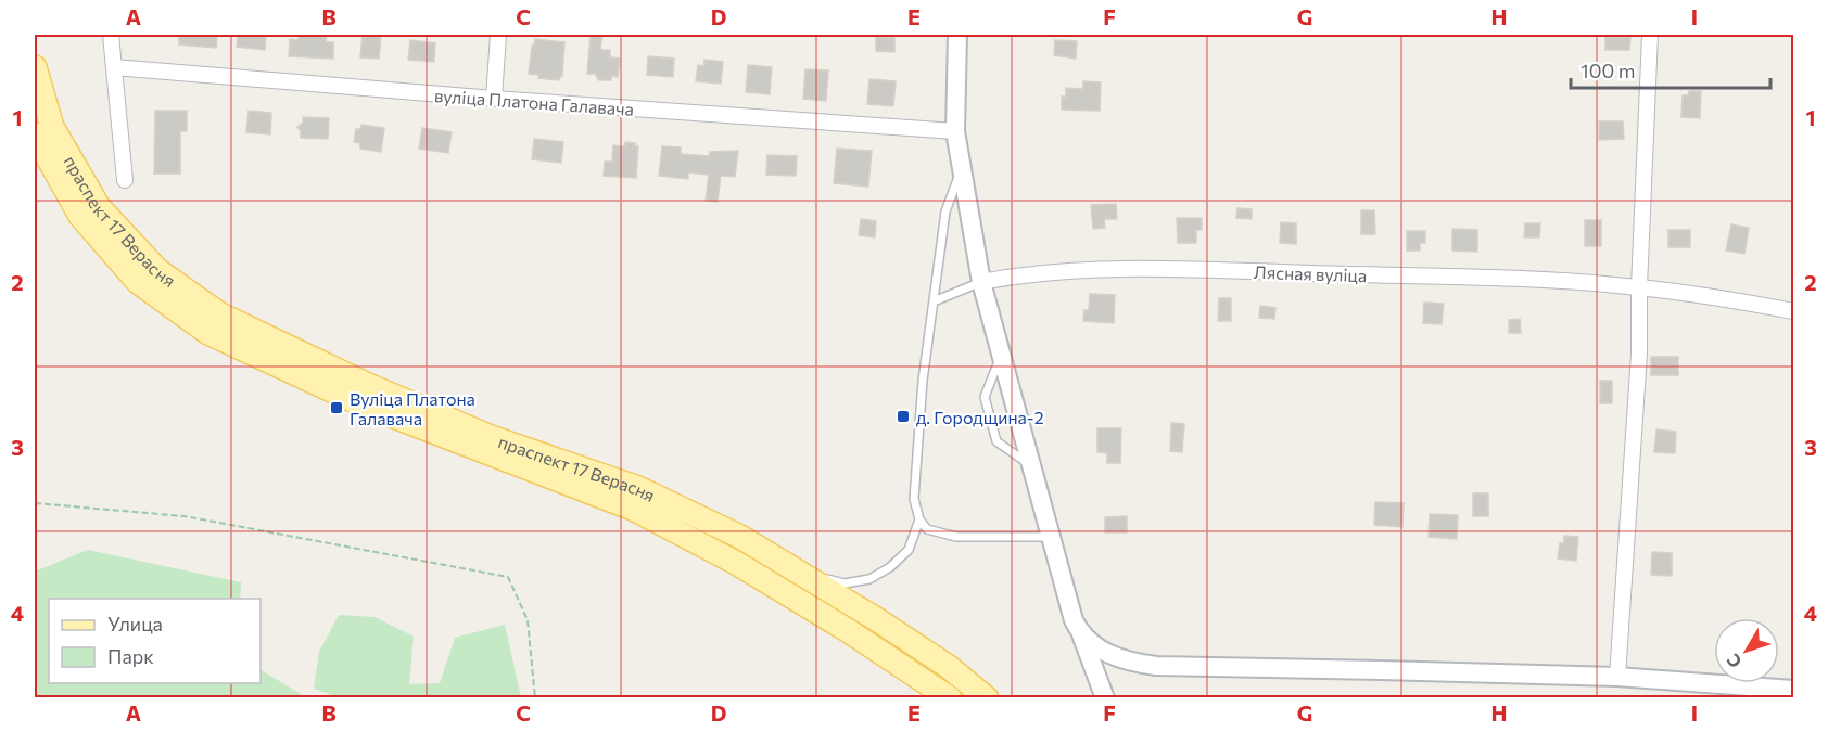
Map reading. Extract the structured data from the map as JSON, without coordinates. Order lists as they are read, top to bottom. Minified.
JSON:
{"streets":{"main road":["праспект 17 Верасня"],"street":["вуліца Платона Галавача","Лясная вуліца"]},"places":{"transit":["Вуліца Платона Галавача","д. Городщина-2"]},"legend":["Улица","Парк"],"scale_bar":"100 m","north":"bottom left","grid":{"columns":["A","B","C","D","E","F","G","H","I"],"rows":["1","2","3","4"]}}
